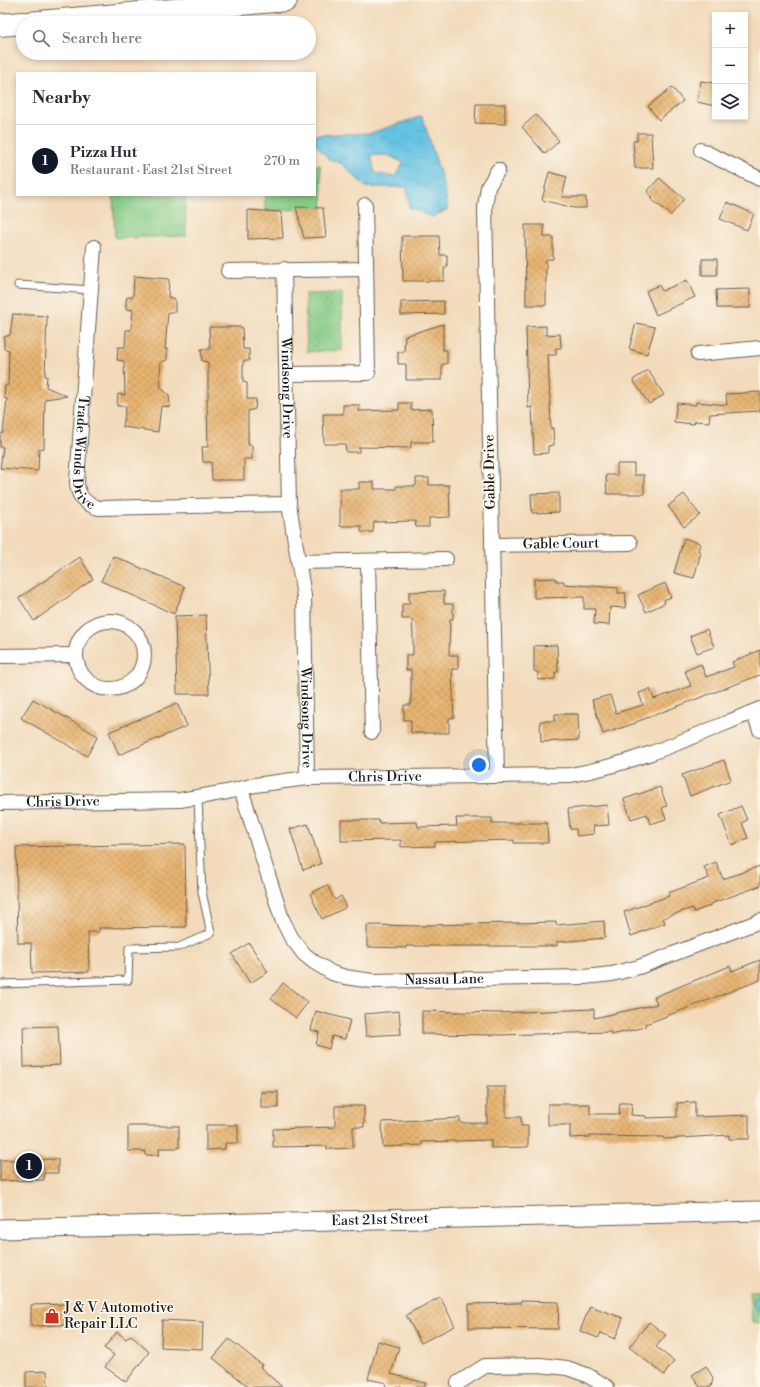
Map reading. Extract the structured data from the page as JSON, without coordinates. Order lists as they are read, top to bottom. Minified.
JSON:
{"streets":{"main road":["East 21st Street"],"street":["Windsong Drive","Trade Winds Drive","Gable Drive","Gable Court","Chris Drive","Nassau Lane"]},"crossings":[["Windsong Drive","Trade Winds Drive"],["Windsong Drive","Chris Drive"],["Gable Drive","Gable Court"],["Gable Drive","Chris Drive"],["Chris Drive","Nassau Lane"]],"places":{"shop":["J & V Automotive Repair LLC"]},"page":{"map_buttons":["+","−"],"search":"Search here","heading":"Nearby","list":[{"mark":"1","name":"Pizza Hut","note":"Restaurant · East 21st Street","value":"270 m"}],"pins":"1"}}
